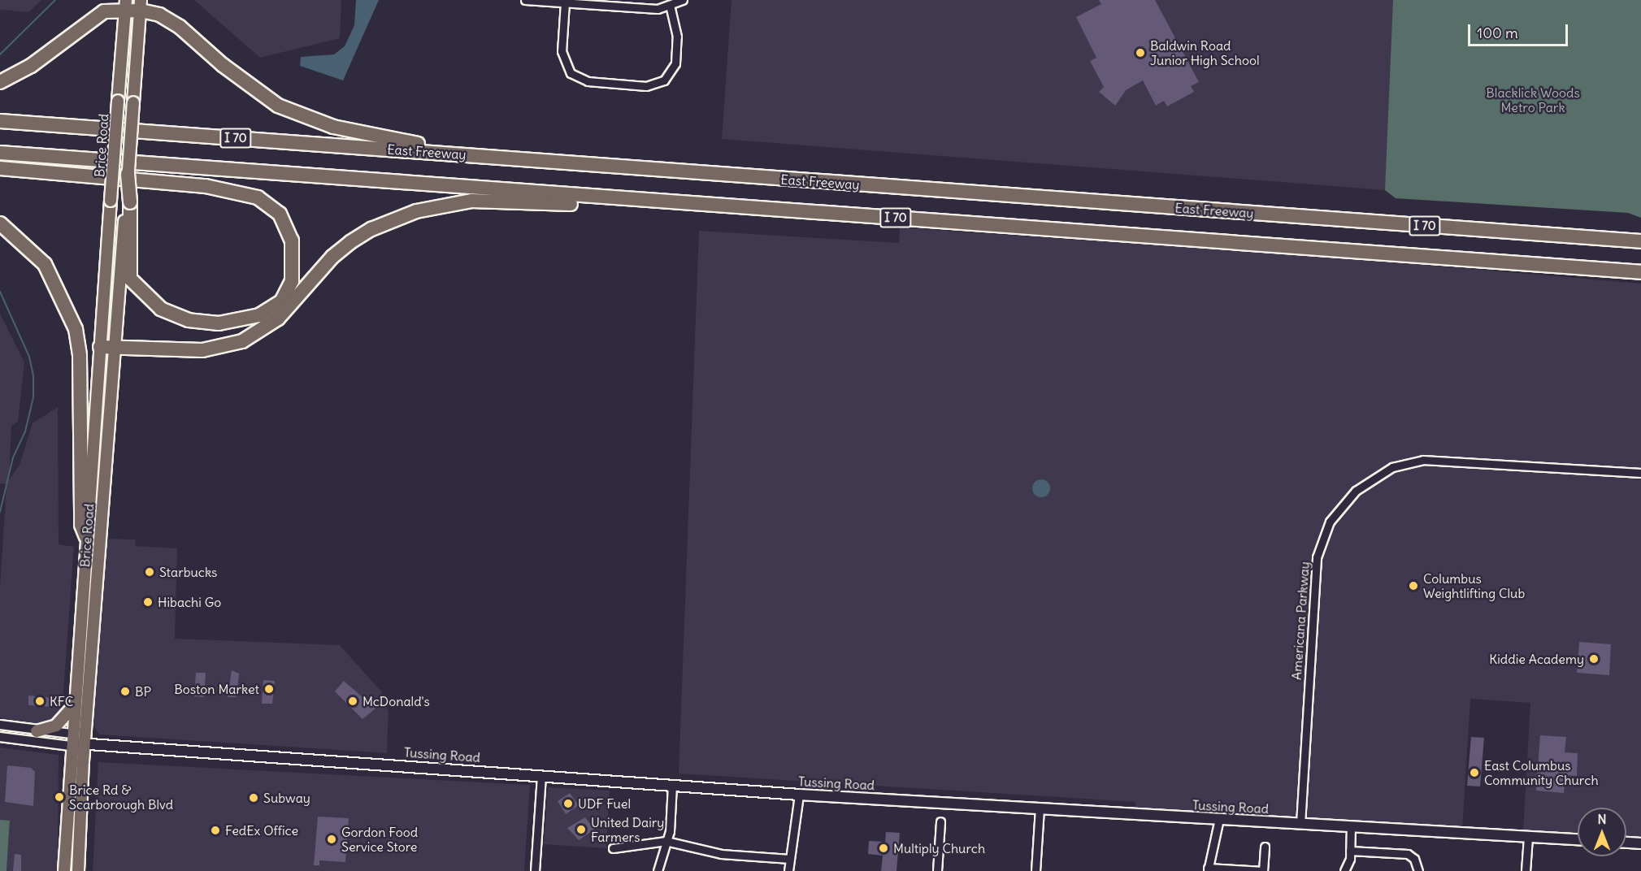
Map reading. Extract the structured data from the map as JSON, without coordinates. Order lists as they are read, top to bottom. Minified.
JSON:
{"streets":{"highway":["I 70","East Freeway"],"main road":["Brice Road","Tussing Road"],"street":["Americana Parkway"]},"crossings":[["Brice Road","Tussing Road"],["Americana Parkway","Tussing Road"]],"parks":["Blacklick Woods Metro Park"],"places":["Baldwin Road Junior High School","Starbucks","Columbus Weightlifting Club","Hibachi Go","Kiddie Academy","Boston Market","BP","KFC","McDonald's","East Columbus Community Church","Brice Rd & Scarborough Blvd","Subway","UDF Fuel","United Dairy Farmers","FedEx Office","Gordon Food Service Store","Multiply Church"],"scale_bar":"100 m","north":"top"}
